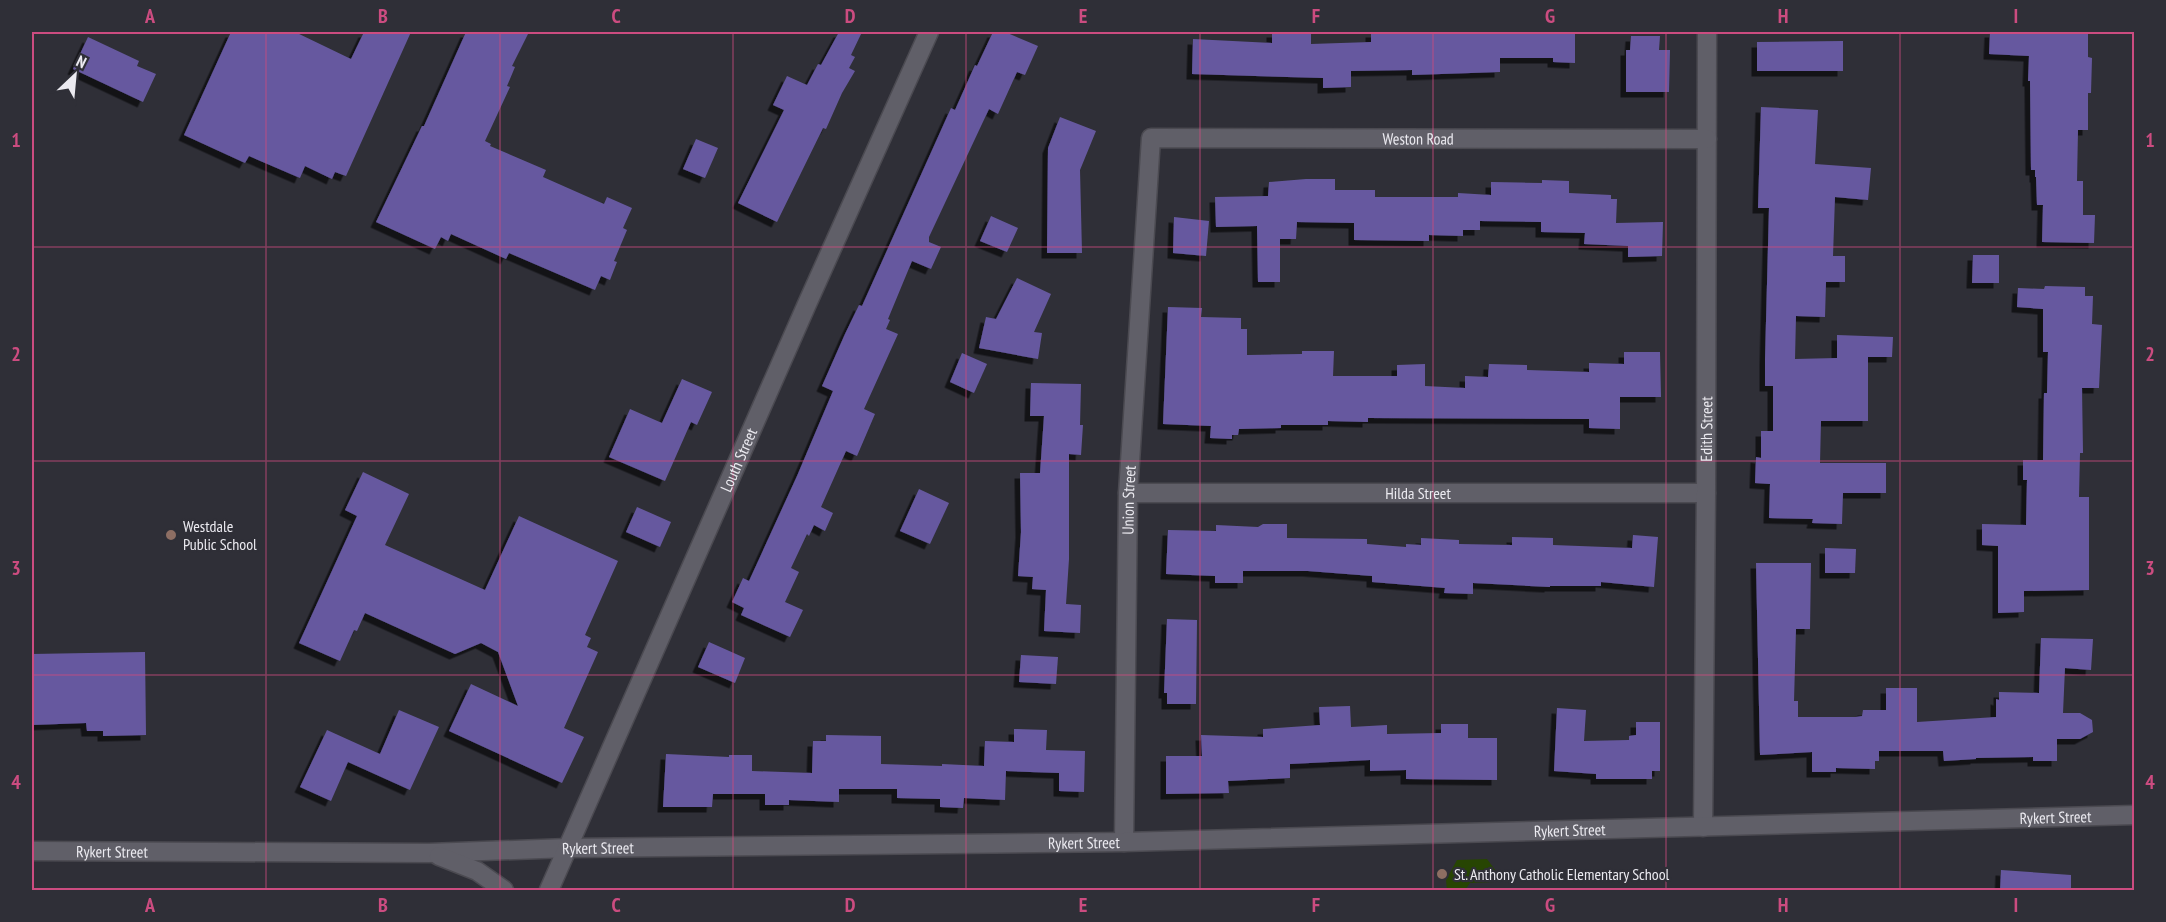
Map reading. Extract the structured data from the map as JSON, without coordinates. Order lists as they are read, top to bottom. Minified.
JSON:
{"streets":{"street":["Weston Road","Edith Street","Louth Street","Hilda Street","Union Street","Rykert Street"]},"crossings":[["Weston Road","Edith Street"],["Weston Road","Union Street"],["Edith Street","Hilda Street"],["Edith Street","Rykert Street"],["Louth Street","Rykert Street"],["Hilda Street","Union Street"],["Union Street","Rykert Street"]],"places":["Westdale Public School","St. Anthony Catholic Elementary School"],"north":"top right","grid":{"columns":["A","B","C","D","E","F","G","H","I"],"rows":["1","2","3","4"]}}
